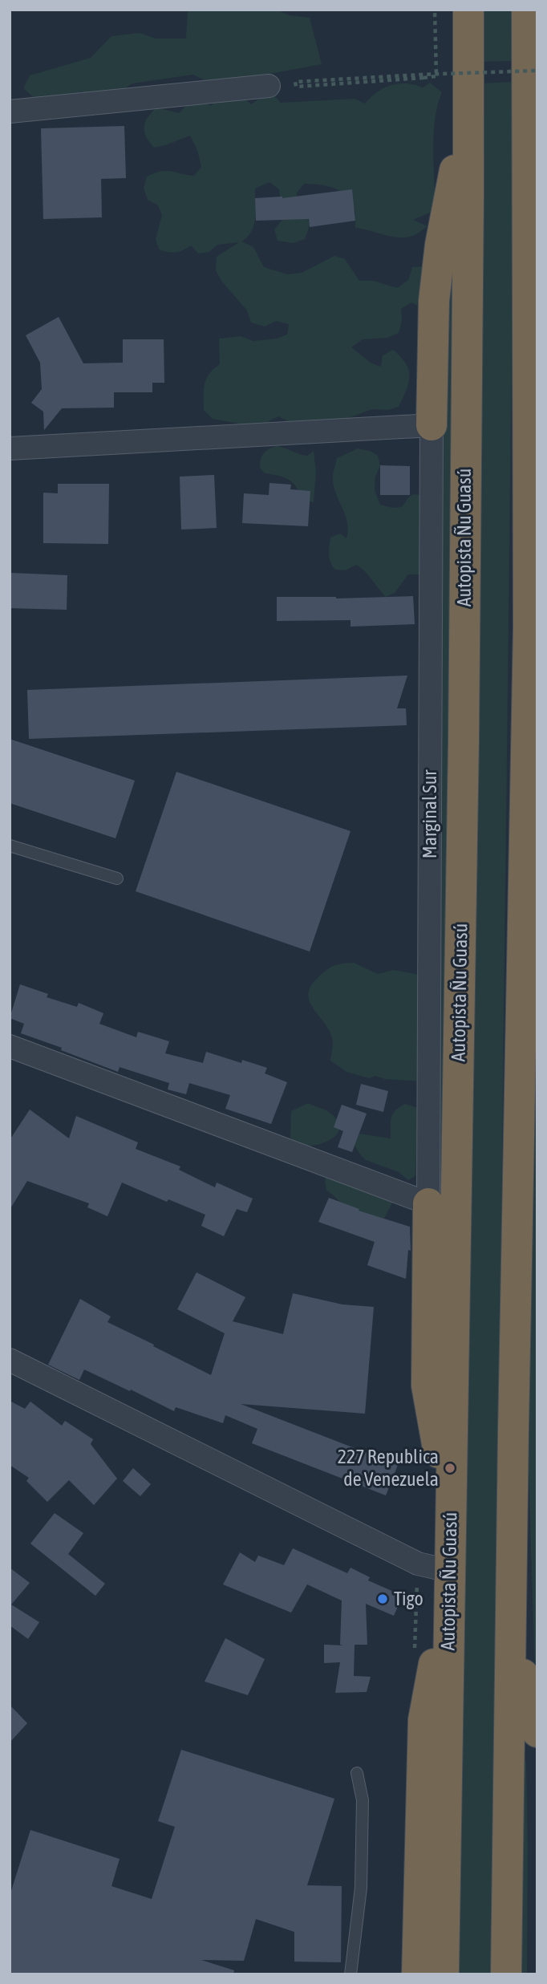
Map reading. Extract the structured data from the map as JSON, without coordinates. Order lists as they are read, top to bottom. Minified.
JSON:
{"streets":{"highway":["Autopista Ñu Guasú"],"street":["Marginal Sur"]},"places":["227 Republica de Venezuela","Tigo"]}
